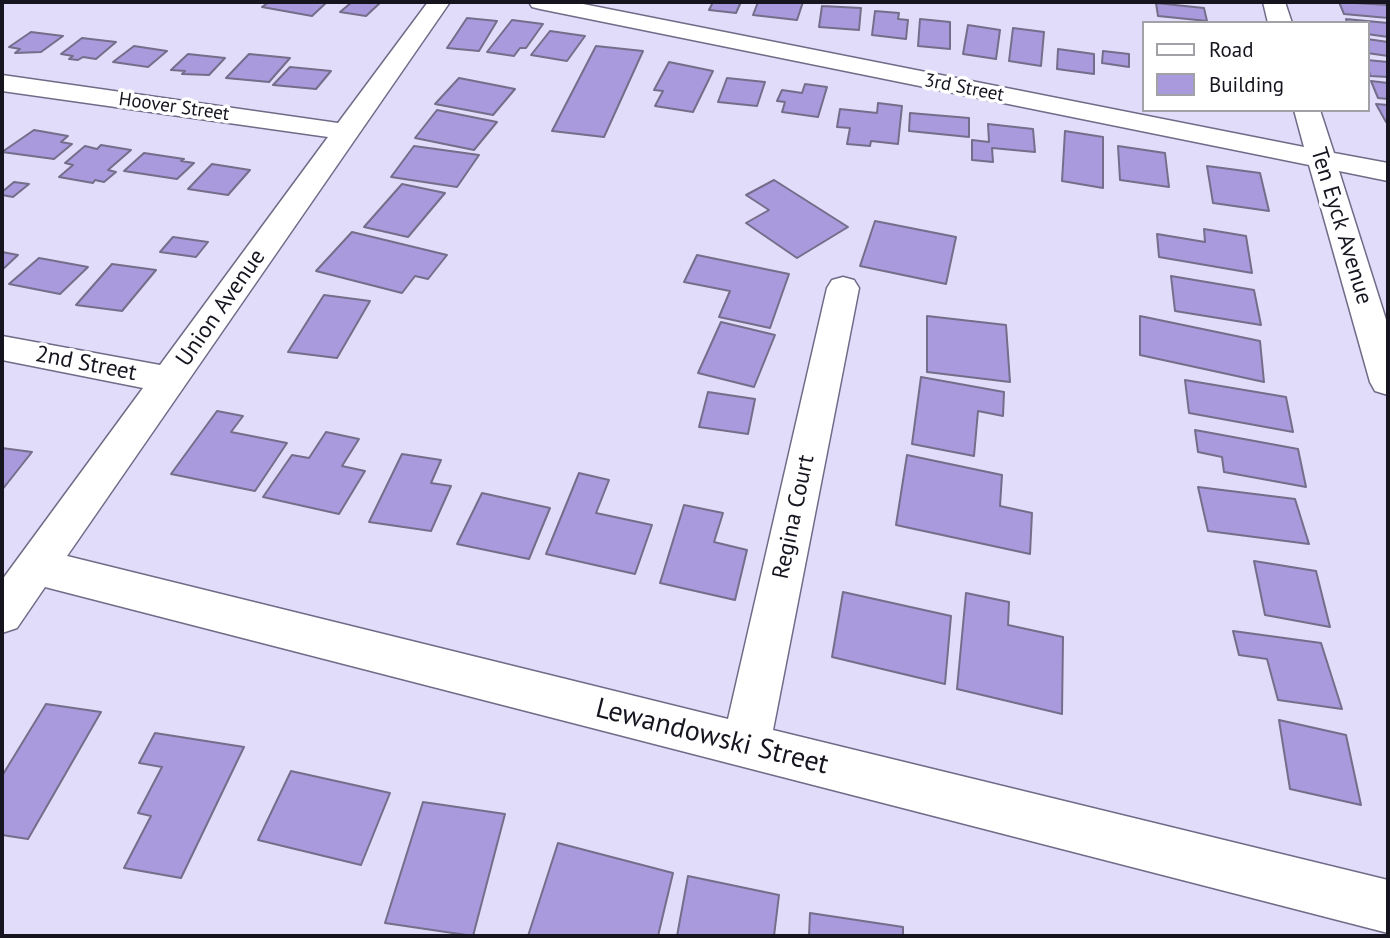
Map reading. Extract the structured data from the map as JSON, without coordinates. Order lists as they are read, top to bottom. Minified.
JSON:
{"streets":{"street":["3rd Street","Hoover Street","Ten Eyck Avenue","Union Avenue","2nd Street","Regina Court","Lewandowski Street"]},"crossings":[["3rd Street","Ten Eyck Avenue"],["Hoover Street","Union Avenue"],["Union Avenue","2nd Street"],["Union Avenue","Lewandowski Street"],["Regina Court","Lewandowski Street"]],"legend":["Road","Building"]}
